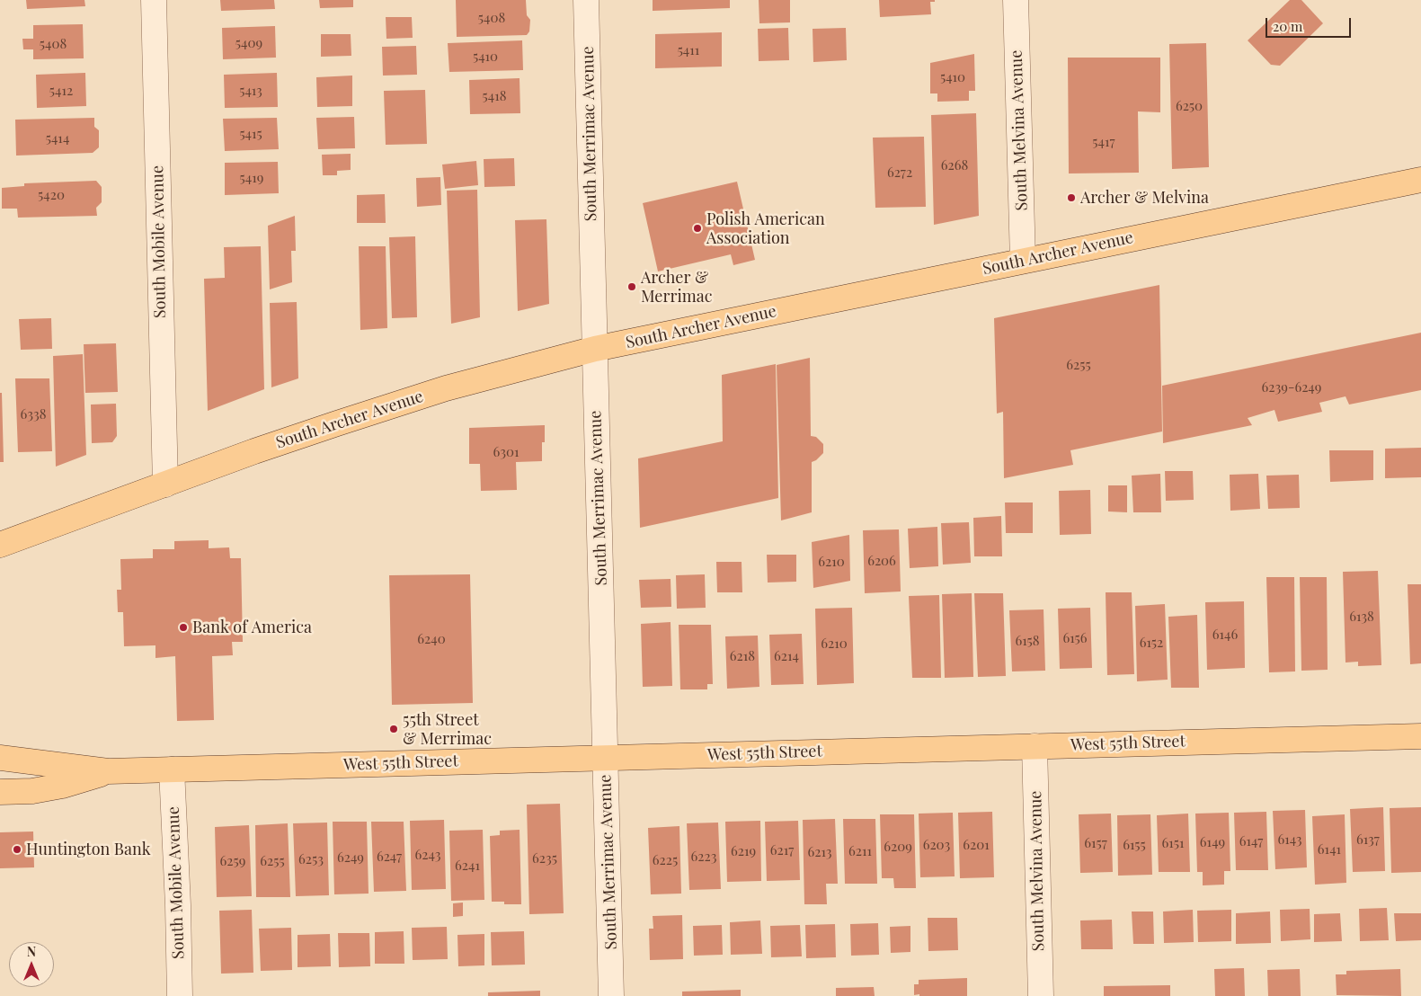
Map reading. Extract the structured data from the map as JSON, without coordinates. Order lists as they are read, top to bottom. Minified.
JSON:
{"streets":{"main road":["South Archer Avenue","West 55th Street"],"street":["South Melvina Avenue","South Merrimac Avenue","South Mobile Avenue"]},"crossings":[["South Melvina Avenue","South Archer Avenue"],["South Melvina Avenue","West 55th Street"],["South Merrimac Avenue","South Archer Avenue"],["South Merrimac Avenue","West 55th Street"],["South Mobile Avenue","South Archer Avenue"],["South Mobile Avenue","West 55th Street"]],"places":["Archer & Melvina","Polish American Association","Archer & Merrimac","Bank of America","55th Street & Merrimac","Huntington Bank"],"house_numbers":["5408","5409","5408","5411","5410","5410","5412","5413","5418","6250","5415","5414","5417","6268","6272","5419","5420","6255","6239-6249","6338","6301","6206","6210","6138","6146","6156","6240","6158","6152","6210","6218","6214","6143","6137","6147","6149","6157","6151","6203","6201","6155","6209","6141","6217","6219","6211","6213","6243","6247","6223","6249","6235","6253","6225","6259","6255","6241"],"scale_bar":"20 m","north":"top"}
